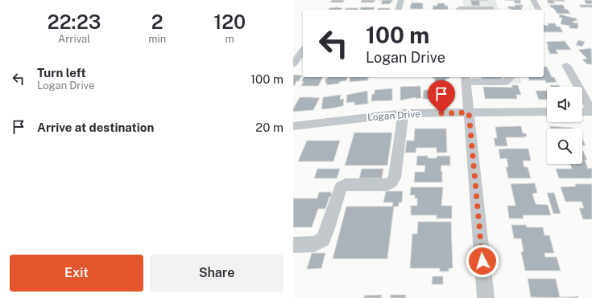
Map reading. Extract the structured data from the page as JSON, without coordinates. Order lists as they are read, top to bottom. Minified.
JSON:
{"streets":{"street":["Logan Drive"]},"page":{"eta":["22:23","Arrival","2","min","120","m"],"turn":["100 m","Logan Drive"],"list":[{"name":"Turn left","note":"Logan Drive","value":"100 m"},{"name":"Arrive at destination","value":"20 m"}],"buttons":["Exit","Share"]}}
